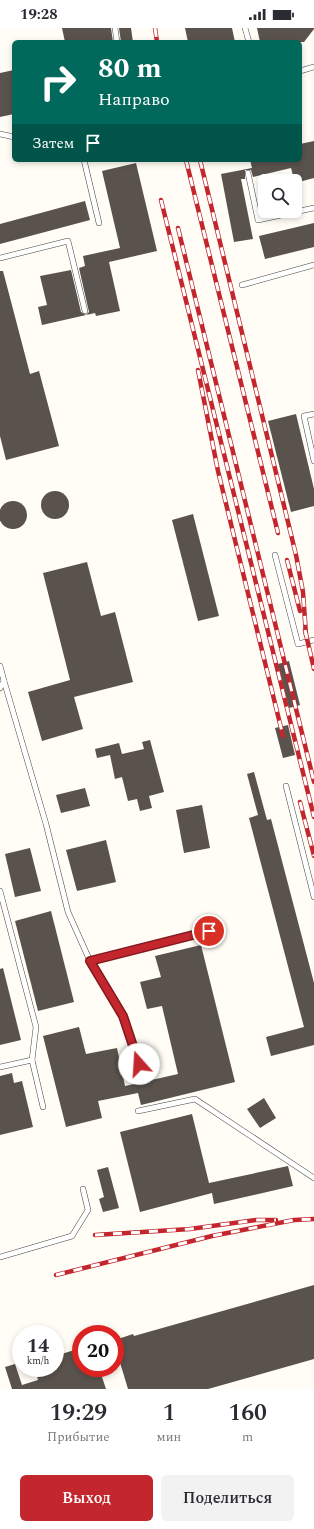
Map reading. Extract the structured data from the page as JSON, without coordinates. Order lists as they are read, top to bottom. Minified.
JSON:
{"page":{"status":"19:28","turn":["80 m","Направо"],"then":"Затем","speed":"14 km/h","limit":"20","eta":["19:29","Прибытие","1","мин","160","m"],"buttons":["Выход","Поделиться"]}}
